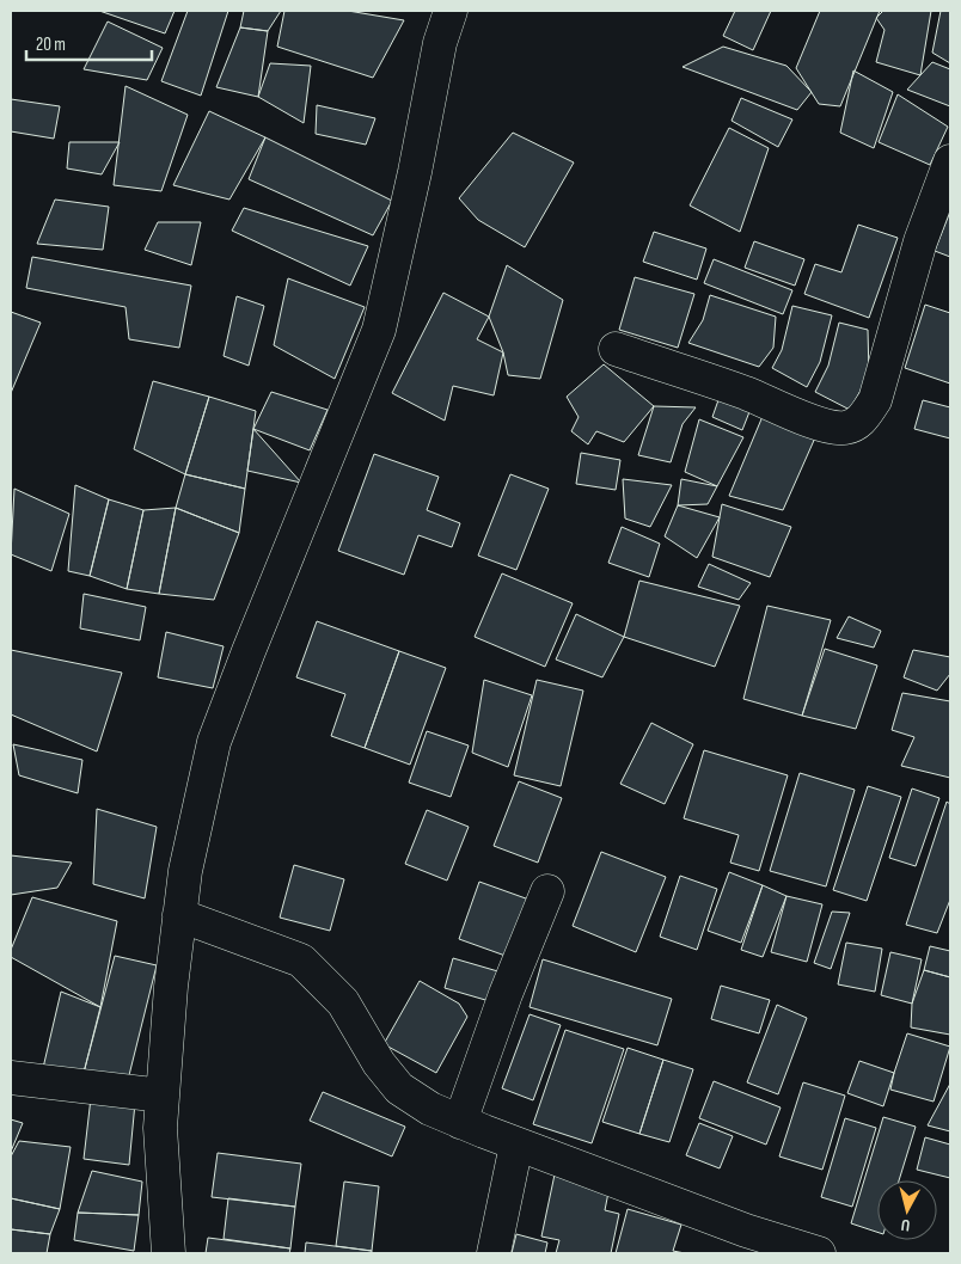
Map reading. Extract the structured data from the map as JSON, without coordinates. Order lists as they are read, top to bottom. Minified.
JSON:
{"scale_bar":"20 m","north":"bottom"}
